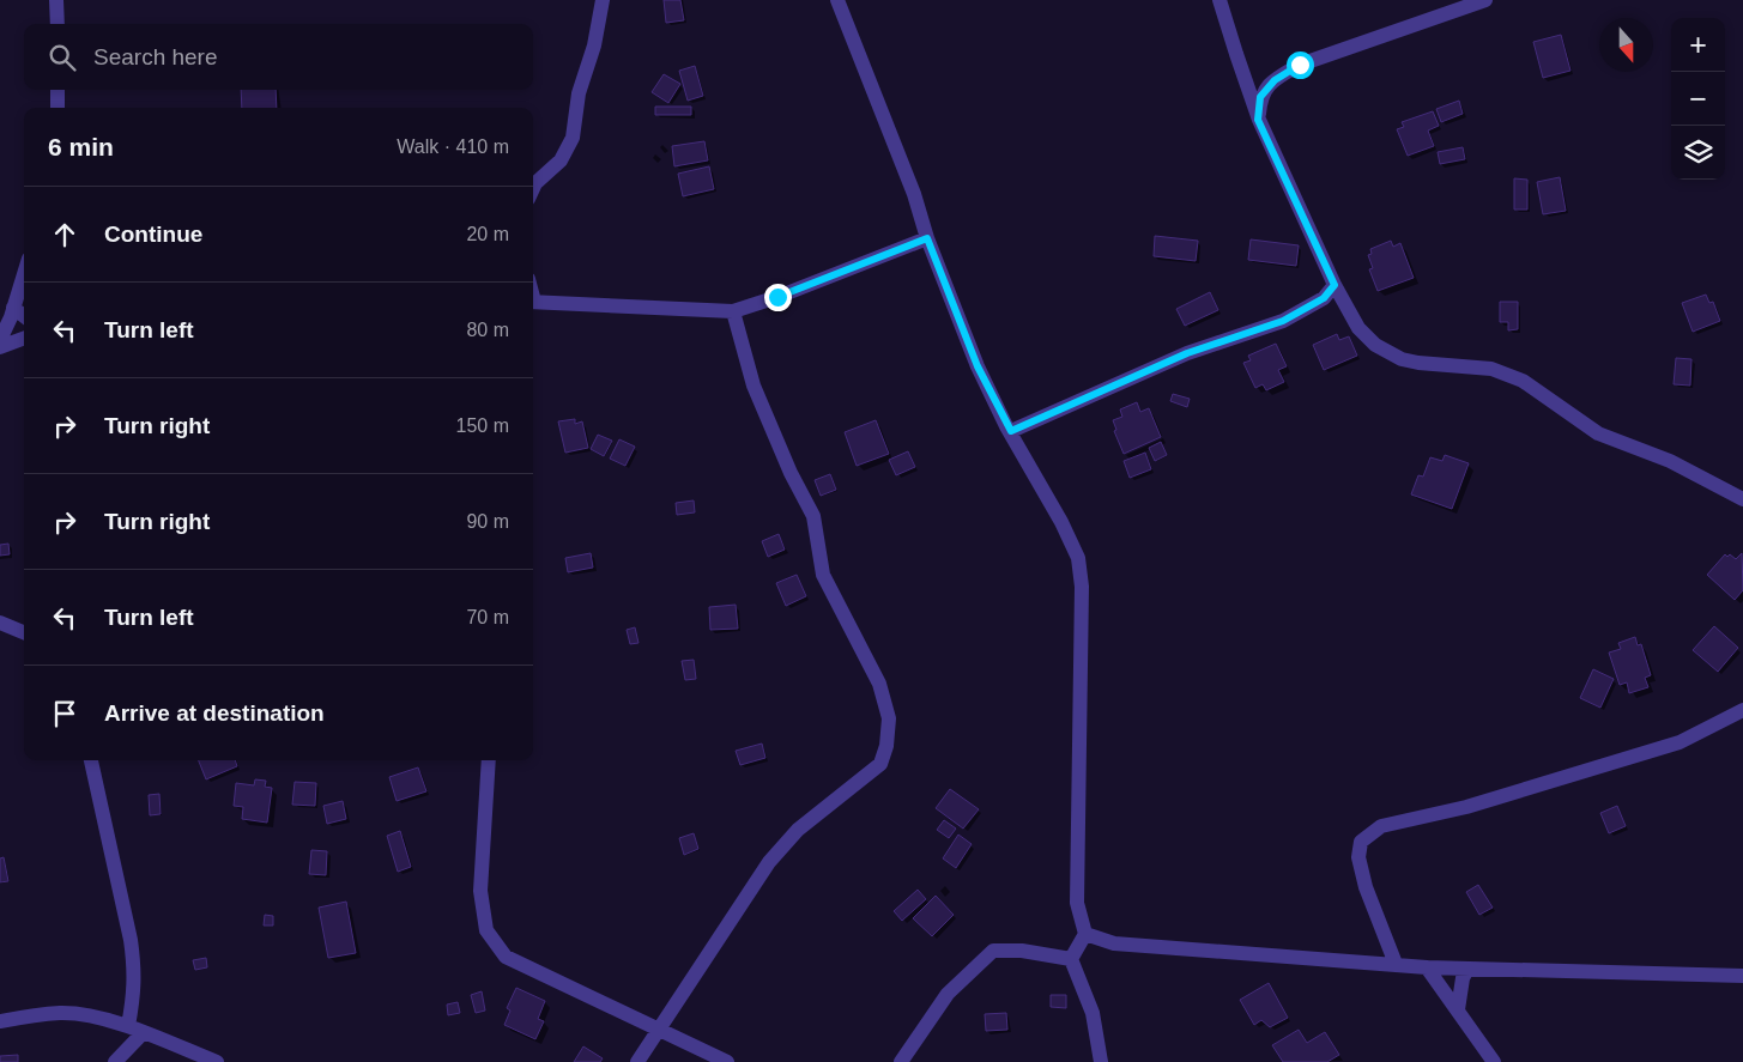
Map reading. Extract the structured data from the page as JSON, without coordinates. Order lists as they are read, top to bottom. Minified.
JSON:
{"north":"bottom","page":{"map_buttons":["+","−"],"search":"Search here","heading":["6 min","Walk · 410 m"],"list":[["Continue","20 m"],["Turn left","80 m"],["Turn right","150 m"],["Turn right","90 m"],["Turn left","70 m"],"Arrive at destination"]}}
